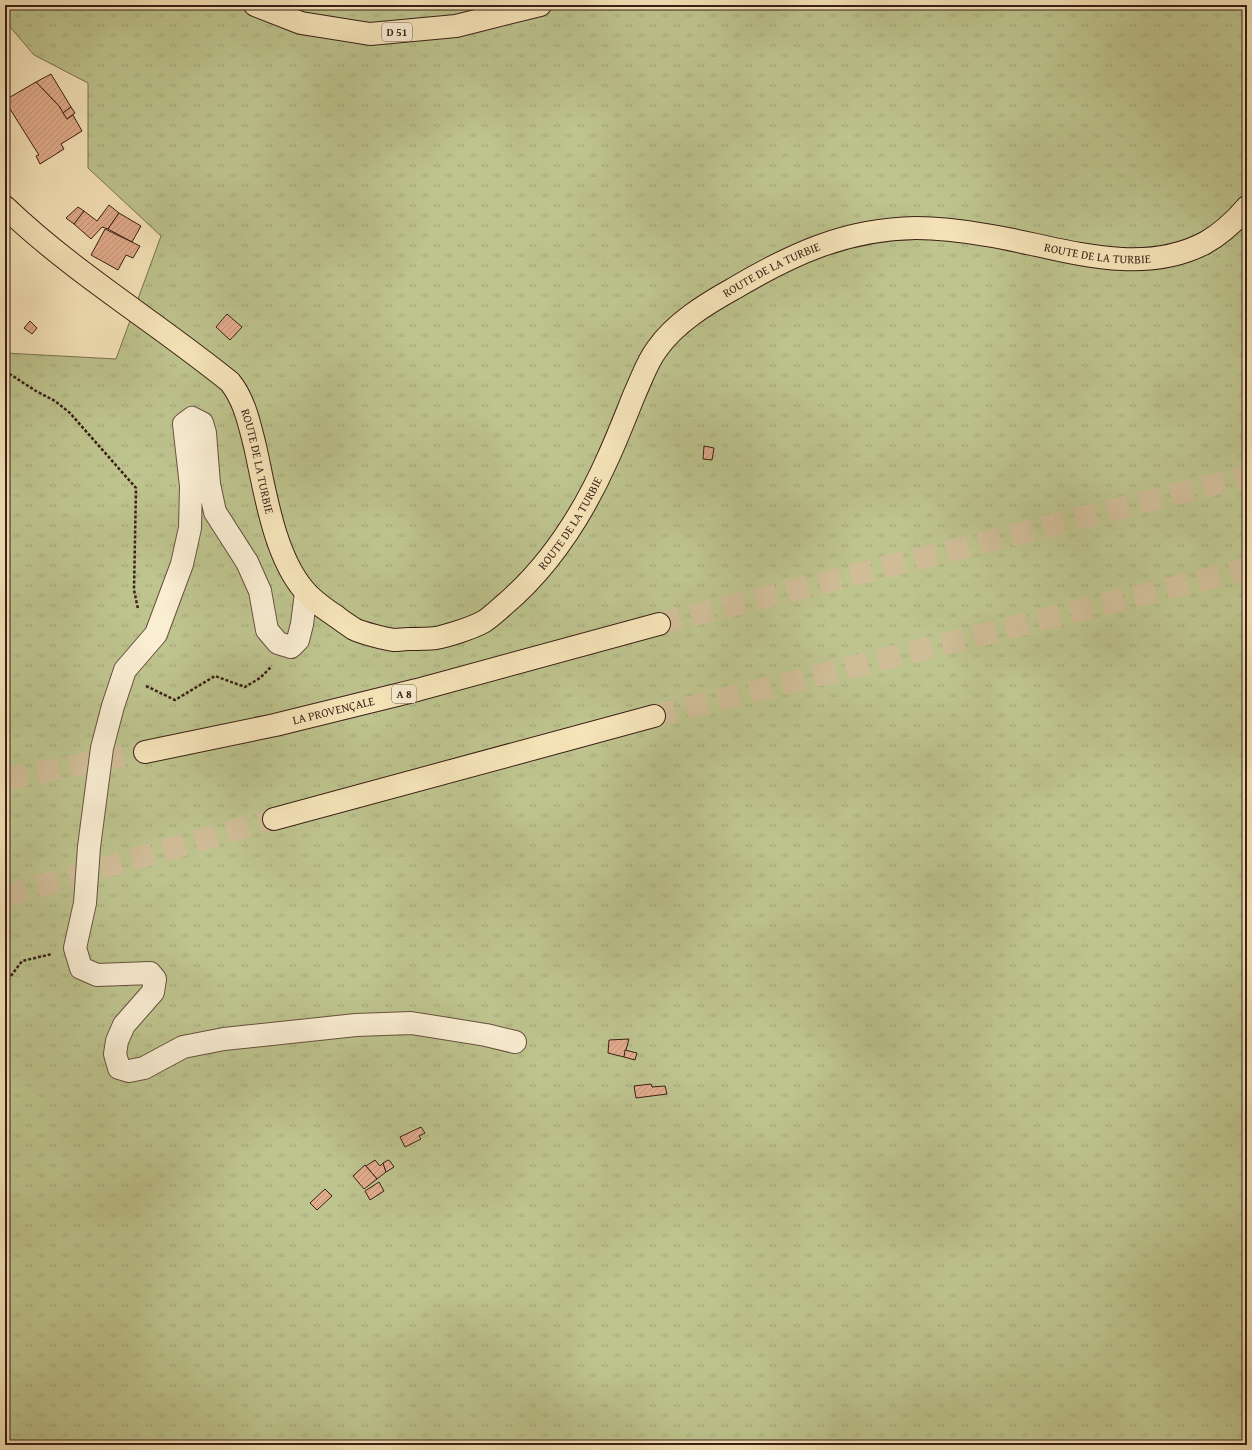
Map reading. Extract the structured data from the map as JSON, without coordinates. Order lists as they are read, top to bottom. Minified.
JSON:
{"streets":{"main road":["D 51","ROUTE DE LA TURBIE","A 8","LA PROVENÇALE"]}}
